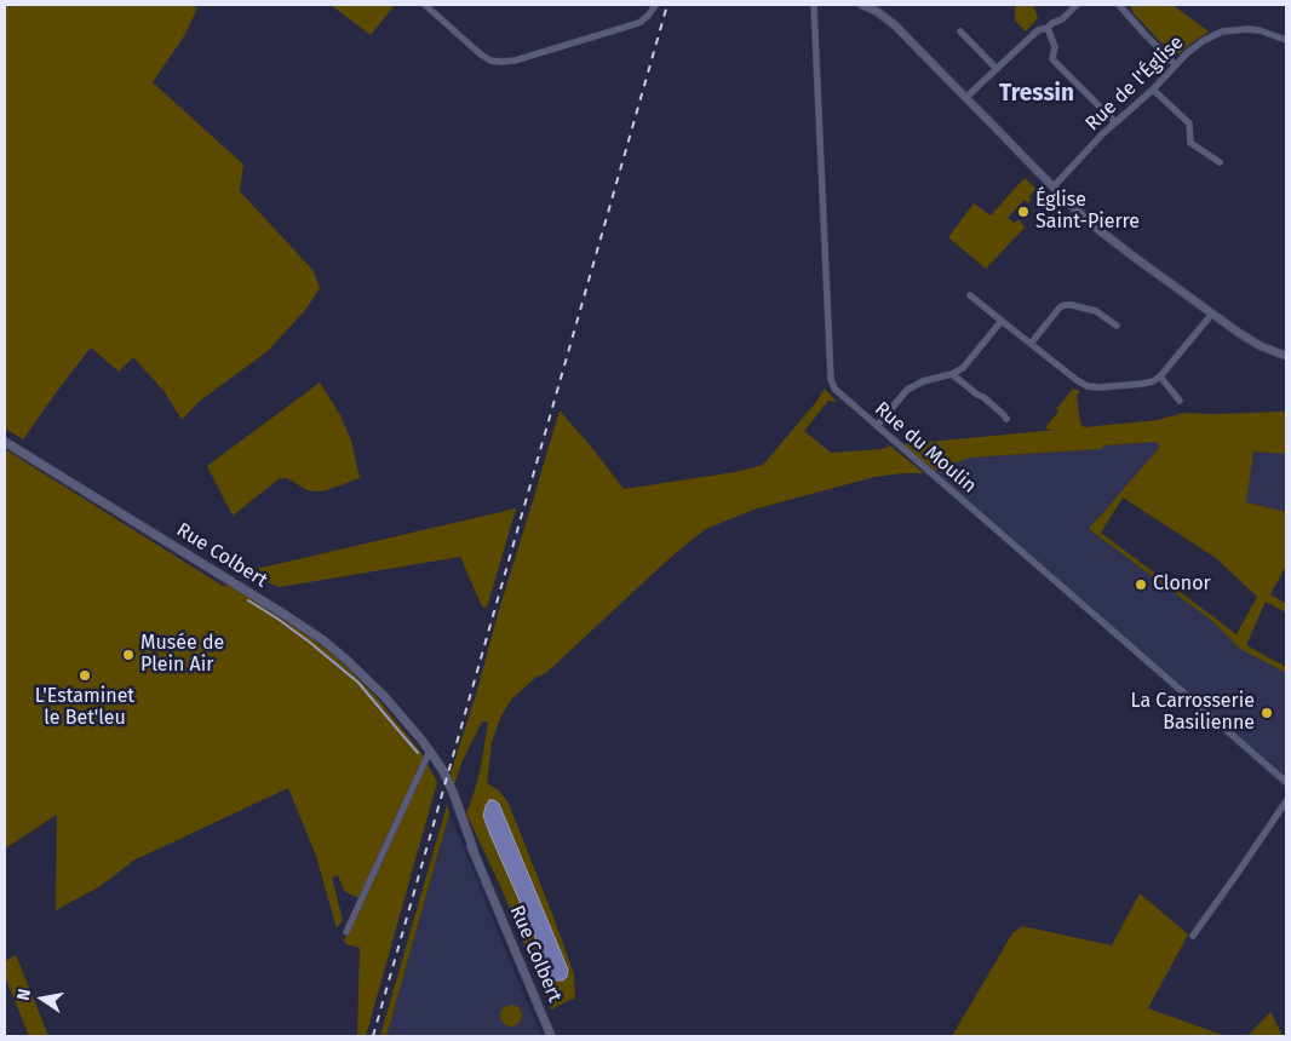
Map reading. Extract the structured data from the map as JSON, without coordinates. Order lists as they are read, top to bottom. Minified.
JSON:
{"streets":{"main road":["Rue Colbert"],"street":["Rue de l'Église","Rue du Moulin"]},"districts":["Tressin"],"places":["Église Saint-Pierre","Clonor","Musée de Plein Air","L'Estaminet le Bet'leu","La Carrosserie Basilienne"],"north":"left"}
